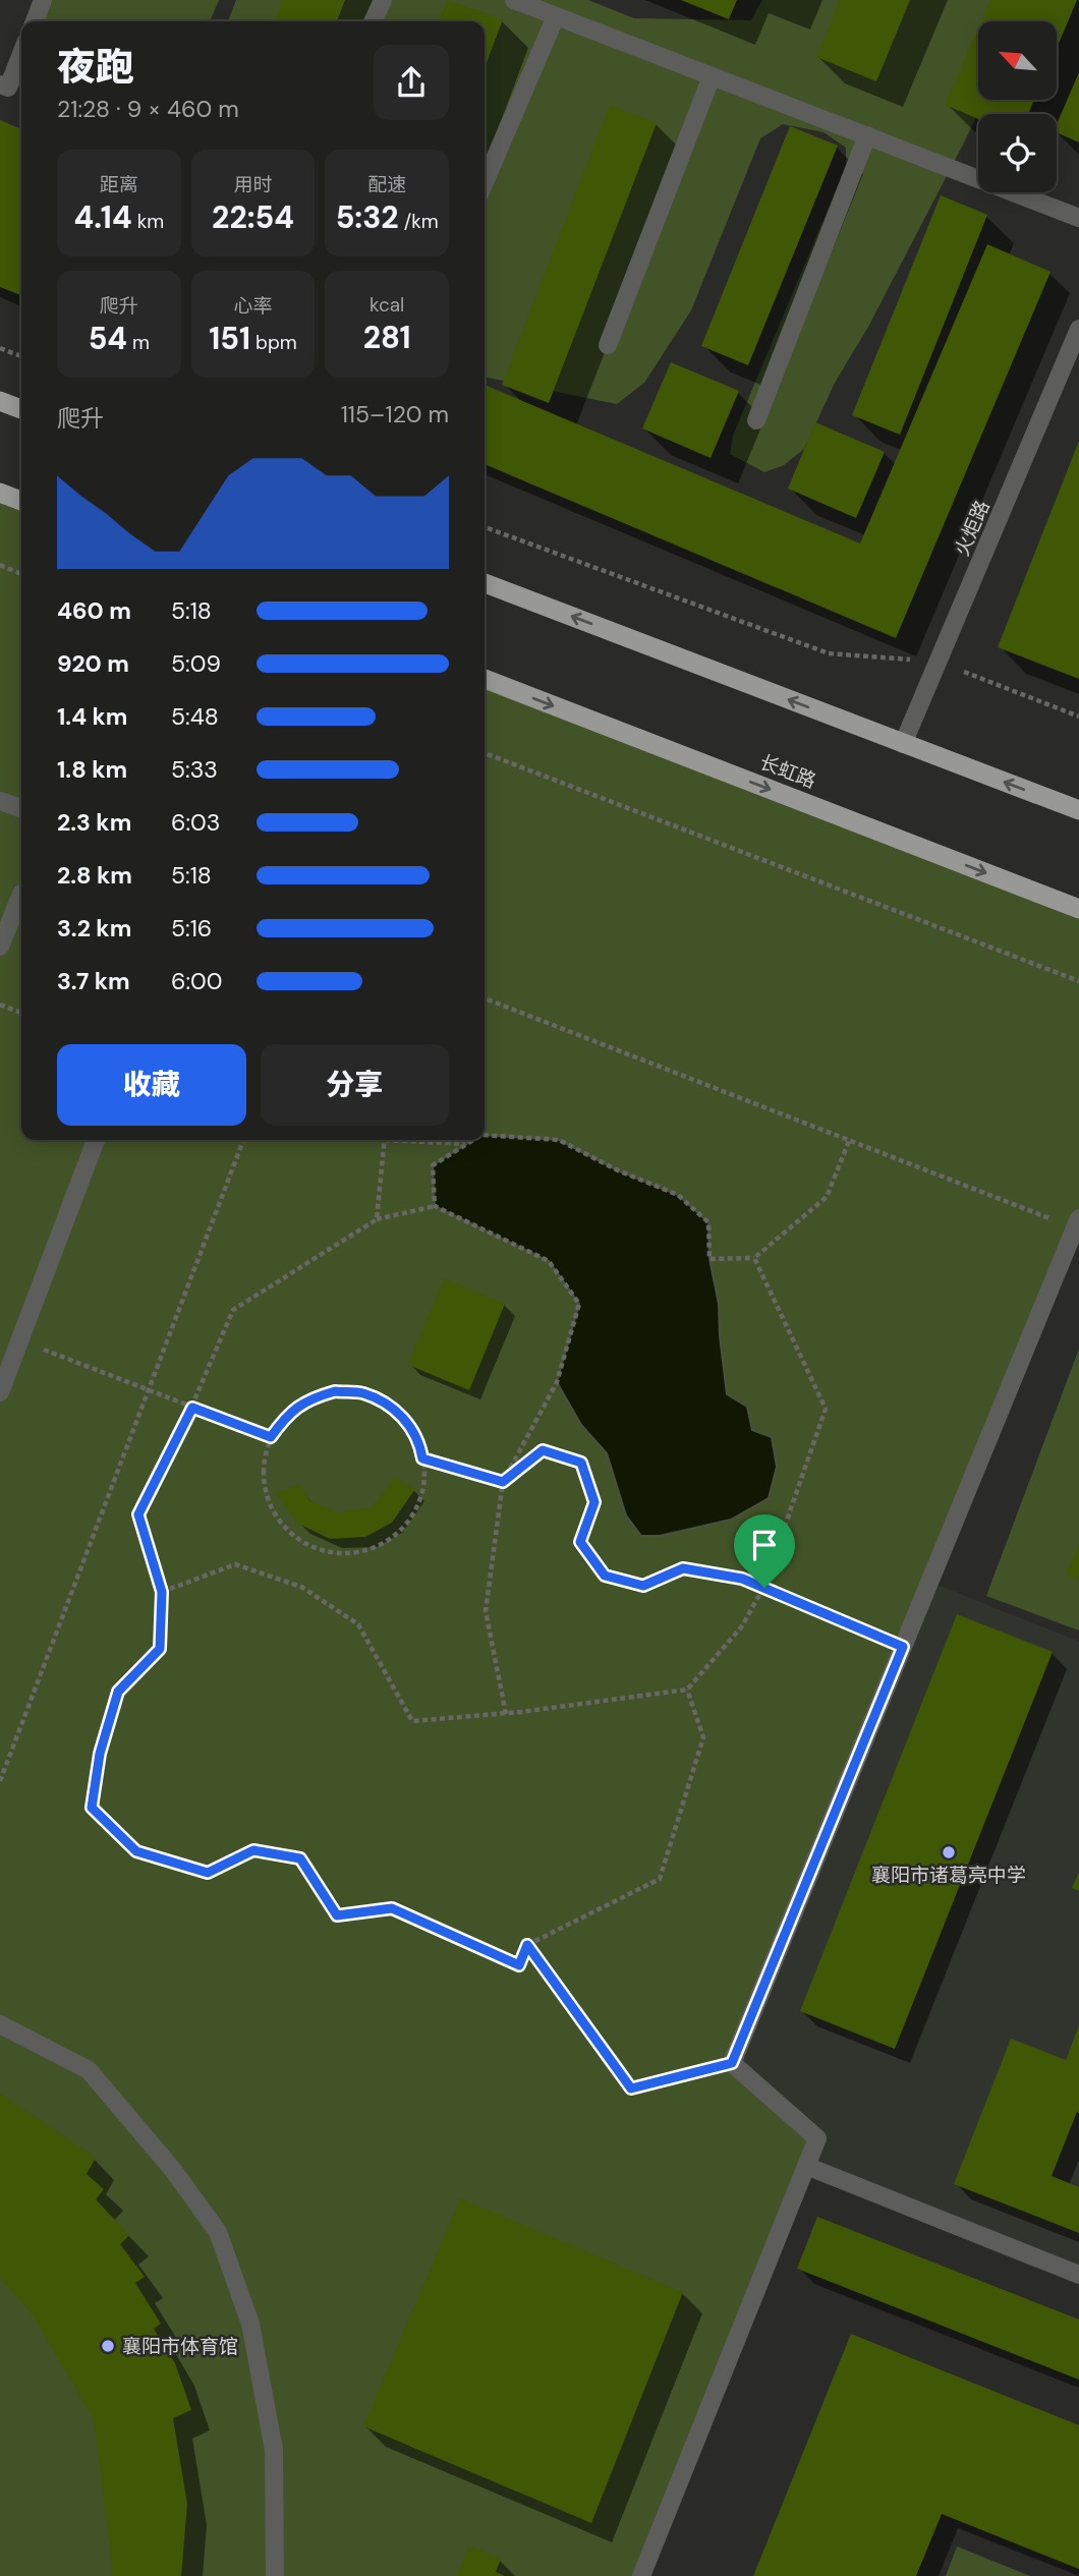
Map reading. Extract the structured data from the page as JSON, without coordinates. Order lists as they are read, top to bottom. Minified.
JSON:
{"streets":{"highway":["长虹路"],"street":["火炬路"]},"places":["襄阳市诸葛亮中学","襄阳市体育馆"],"north":"top left","page":{"heading":["夜跑","21:28 · 9 × 460 m"],"stats":[["距离","4.14 km"],["用时","22:54"],["配速","5:32 /km"],["爬升","54 m"],["心率","151 bpm"],["kcal","281"]],"chart":["爬升","115–120 m"],"list":[{"name":"460 m","note":"5:18"},{"name":"920 m","note":"5:09"},{"name":"1.4 km","note":"5:48"},{"name":"1.8 km","note":"5:33"},{"name":"2.3 km","note":"6:03"},{"name":"2.8 km","note":"5:18"},{"name":"3.2 km","note":"5:16"},{"name":"3.7 km","note":"6:00"}],"buttons":["收藏","分享"]}}
